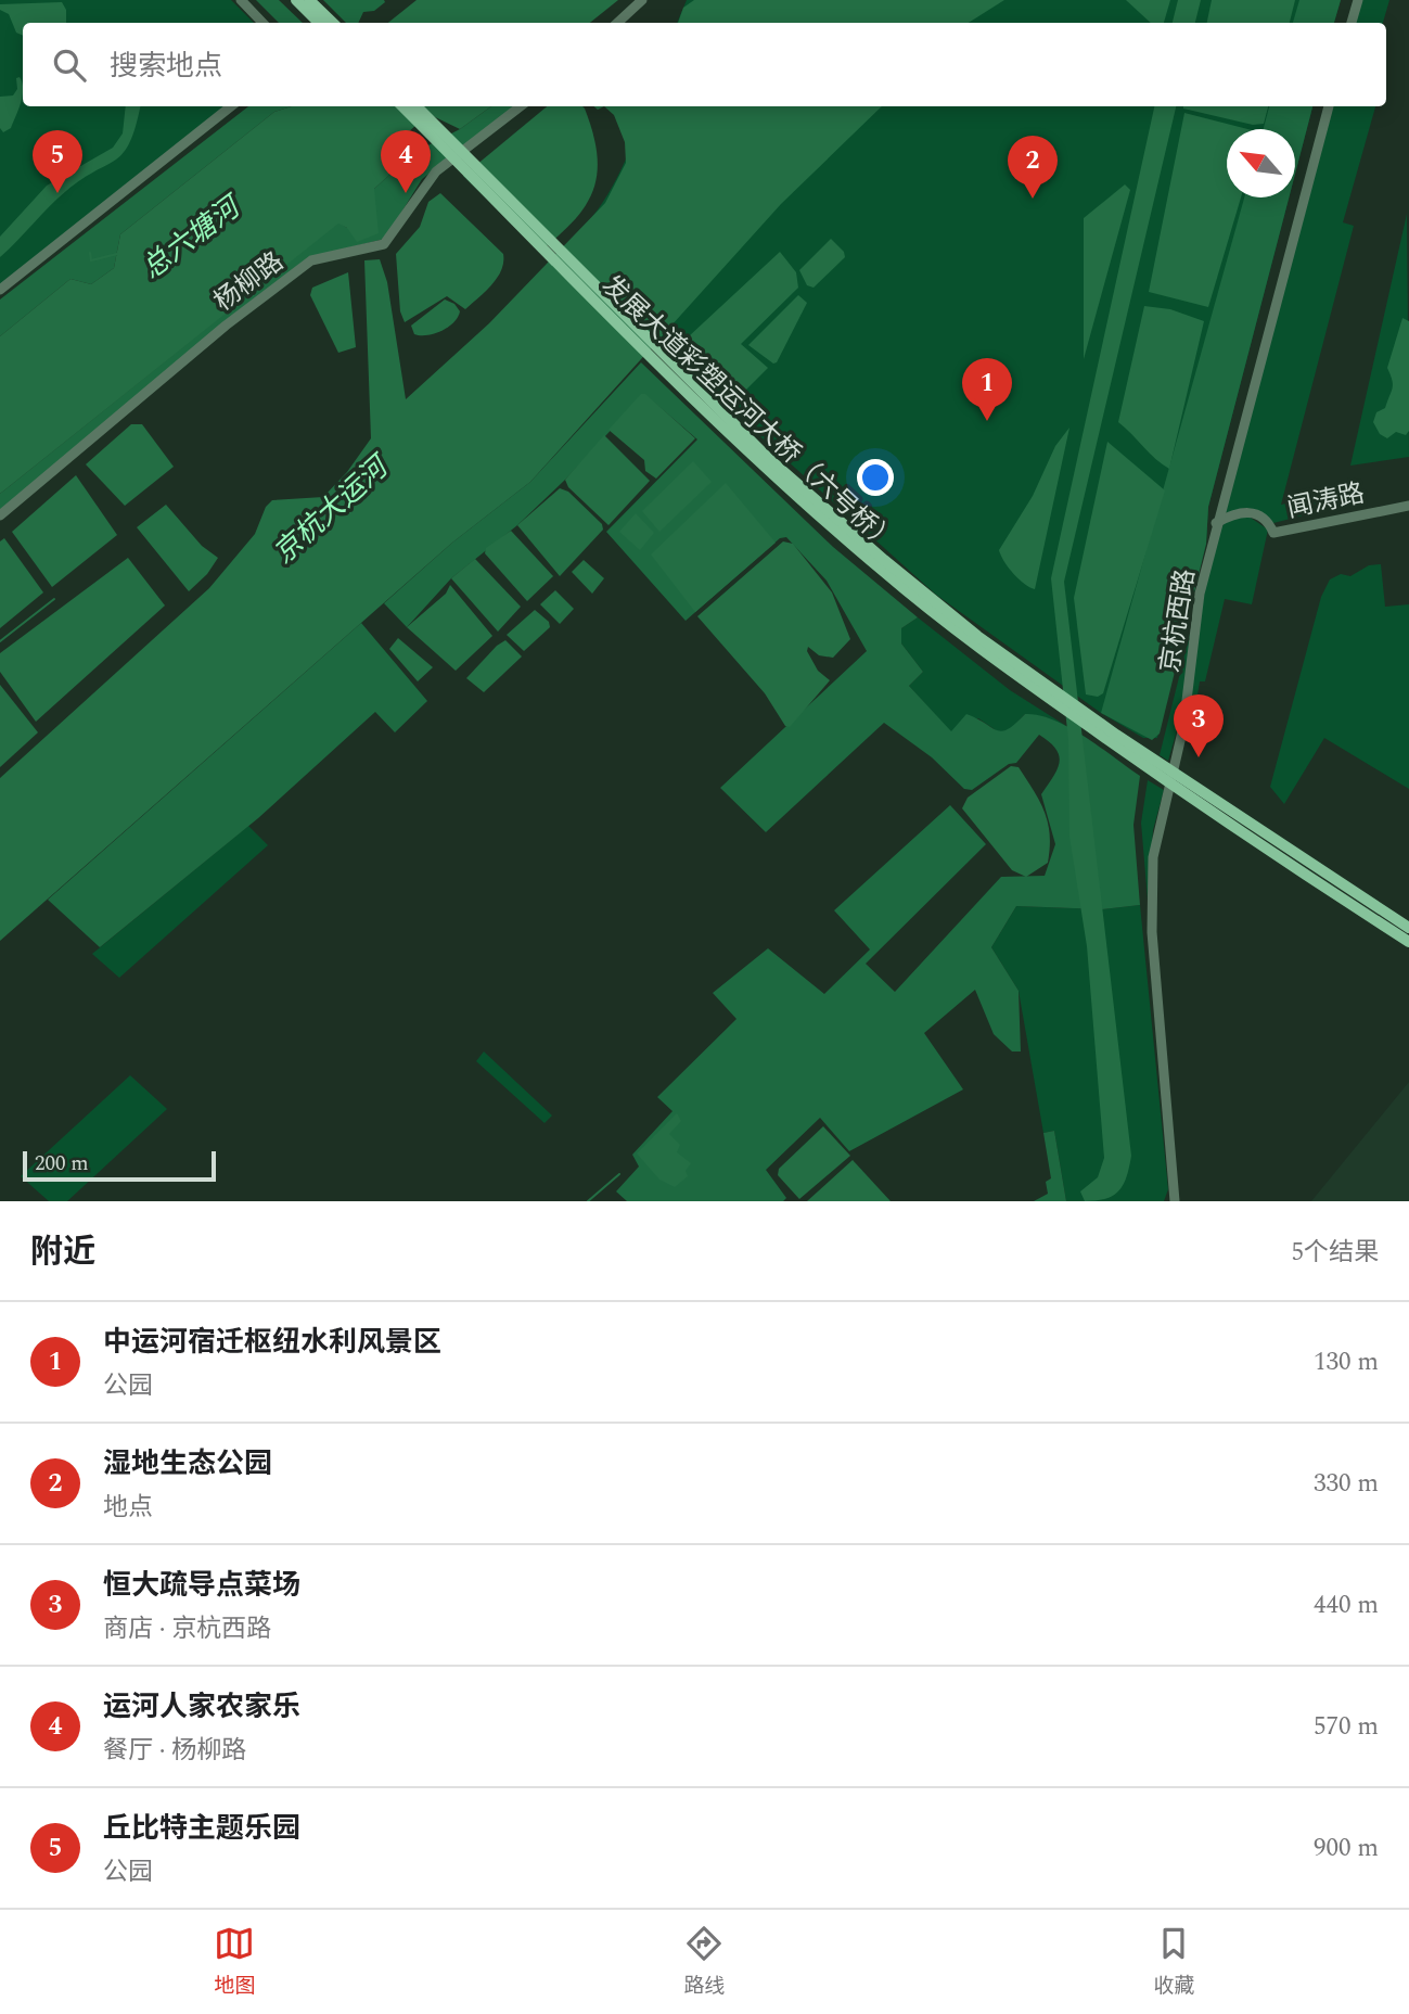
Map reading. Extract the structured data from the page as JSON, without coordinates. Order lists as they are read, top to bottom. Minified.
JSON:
{"streets":{"main road":["发展大道彩塑运河大桥（六号桥）"],"street":["杨柳路","闻涛路","京杭西路"]},"crossings":[["闻涛路","京杭西路"]],"water":["总六塘河","京杭大运河"],"scale_bar":"200 m","north":"top left","page":{"search":"搜索地点","pins":["4","5","2","1","3"],"scale":"200 m","heading":["附近","5个结果"],"list":[{"mark":"1","name":"中运河宿迁枢纽水利风景区","note":"公园","value":"130 m"},{"mark":"2","name":"湿地生态公园","note":"地点","value":"330 m"},{"mark":"3","name":"恒大疏导点菜场","note":"商店 · 京杭西路","value":"440 m"},{"mark":"4","name":"运河人家农家乐","note":"餐厅 · 杨柳路","value":"570 m"},{"mark":"5","name":"丘比特主题乐园","note":"公园","value":"900 m"}],"nav":["地图","路线","收藏"]}}
